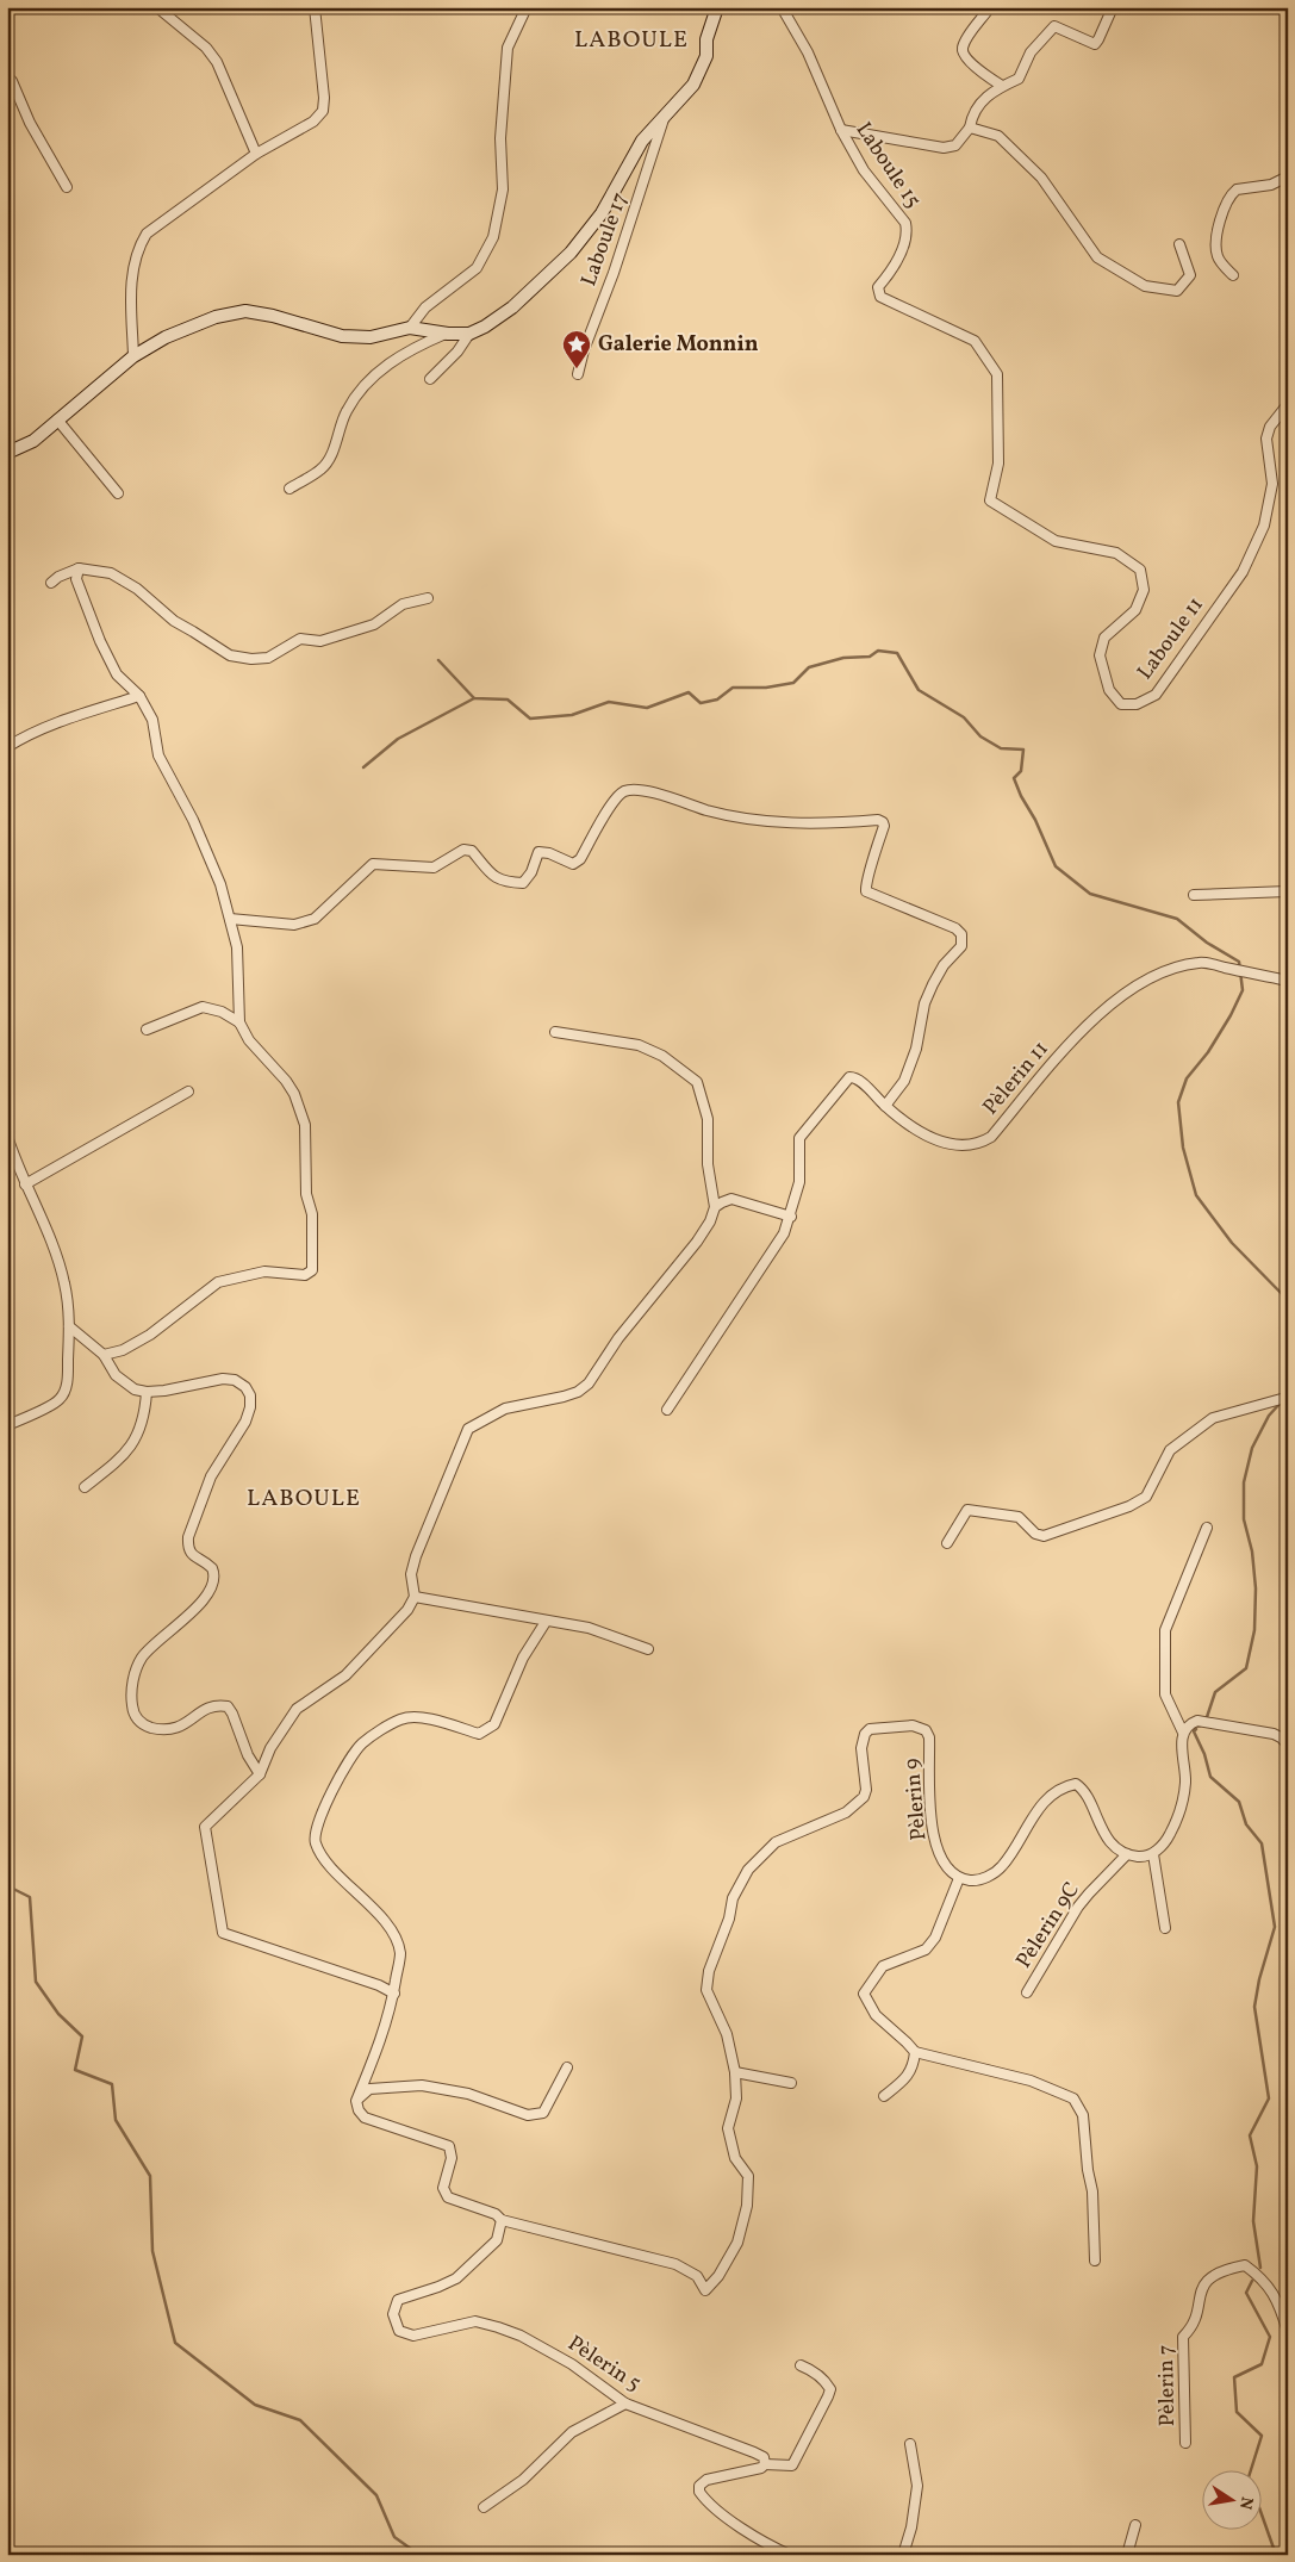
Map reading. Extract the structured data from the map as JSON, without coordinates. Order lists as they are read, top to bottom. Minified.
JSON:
{"streets":{"street":["Laboule 15","Laboule 17","Laboule 11","Pèlerin 11","Pèlerin 9","Pèlerin 9C","Pèlerin 5","Pèlerin 7"]},"crossings":[["Laboule 15","Laboule 11"]],"districts":["LABOULE","LABOULE"],"places":{"place":["Galerie Monnin"]},"north":"right"}
